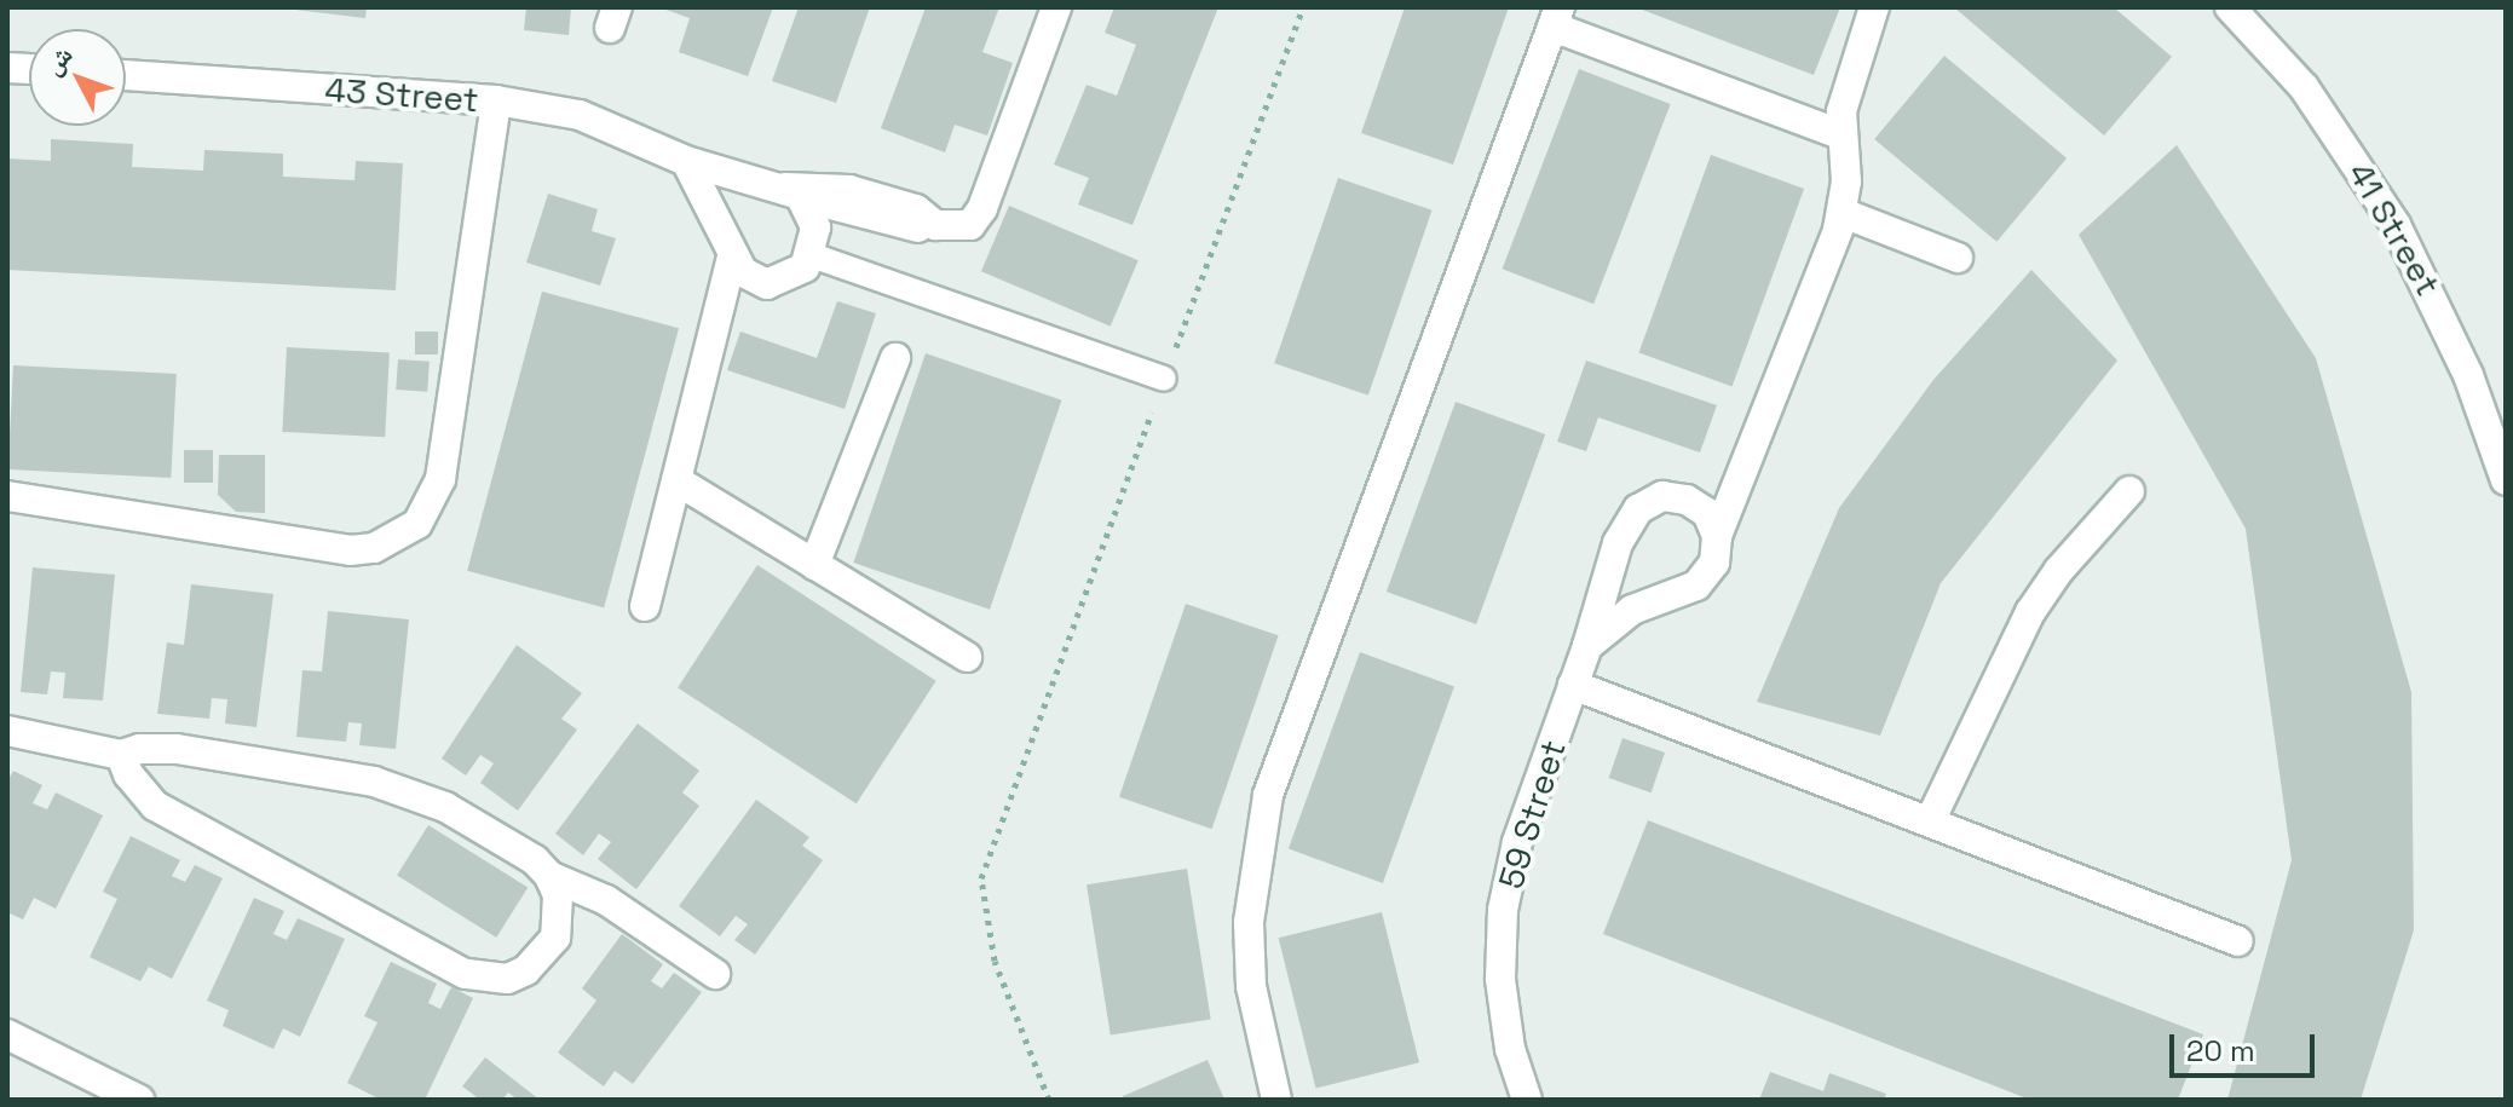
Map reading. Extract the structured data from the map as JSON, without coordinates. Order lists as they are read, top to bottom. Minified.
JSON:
{"streets":{"street":["43 Street","41 Street","59 Street"]},"scale_bar":"20 m","north":"top left"}
